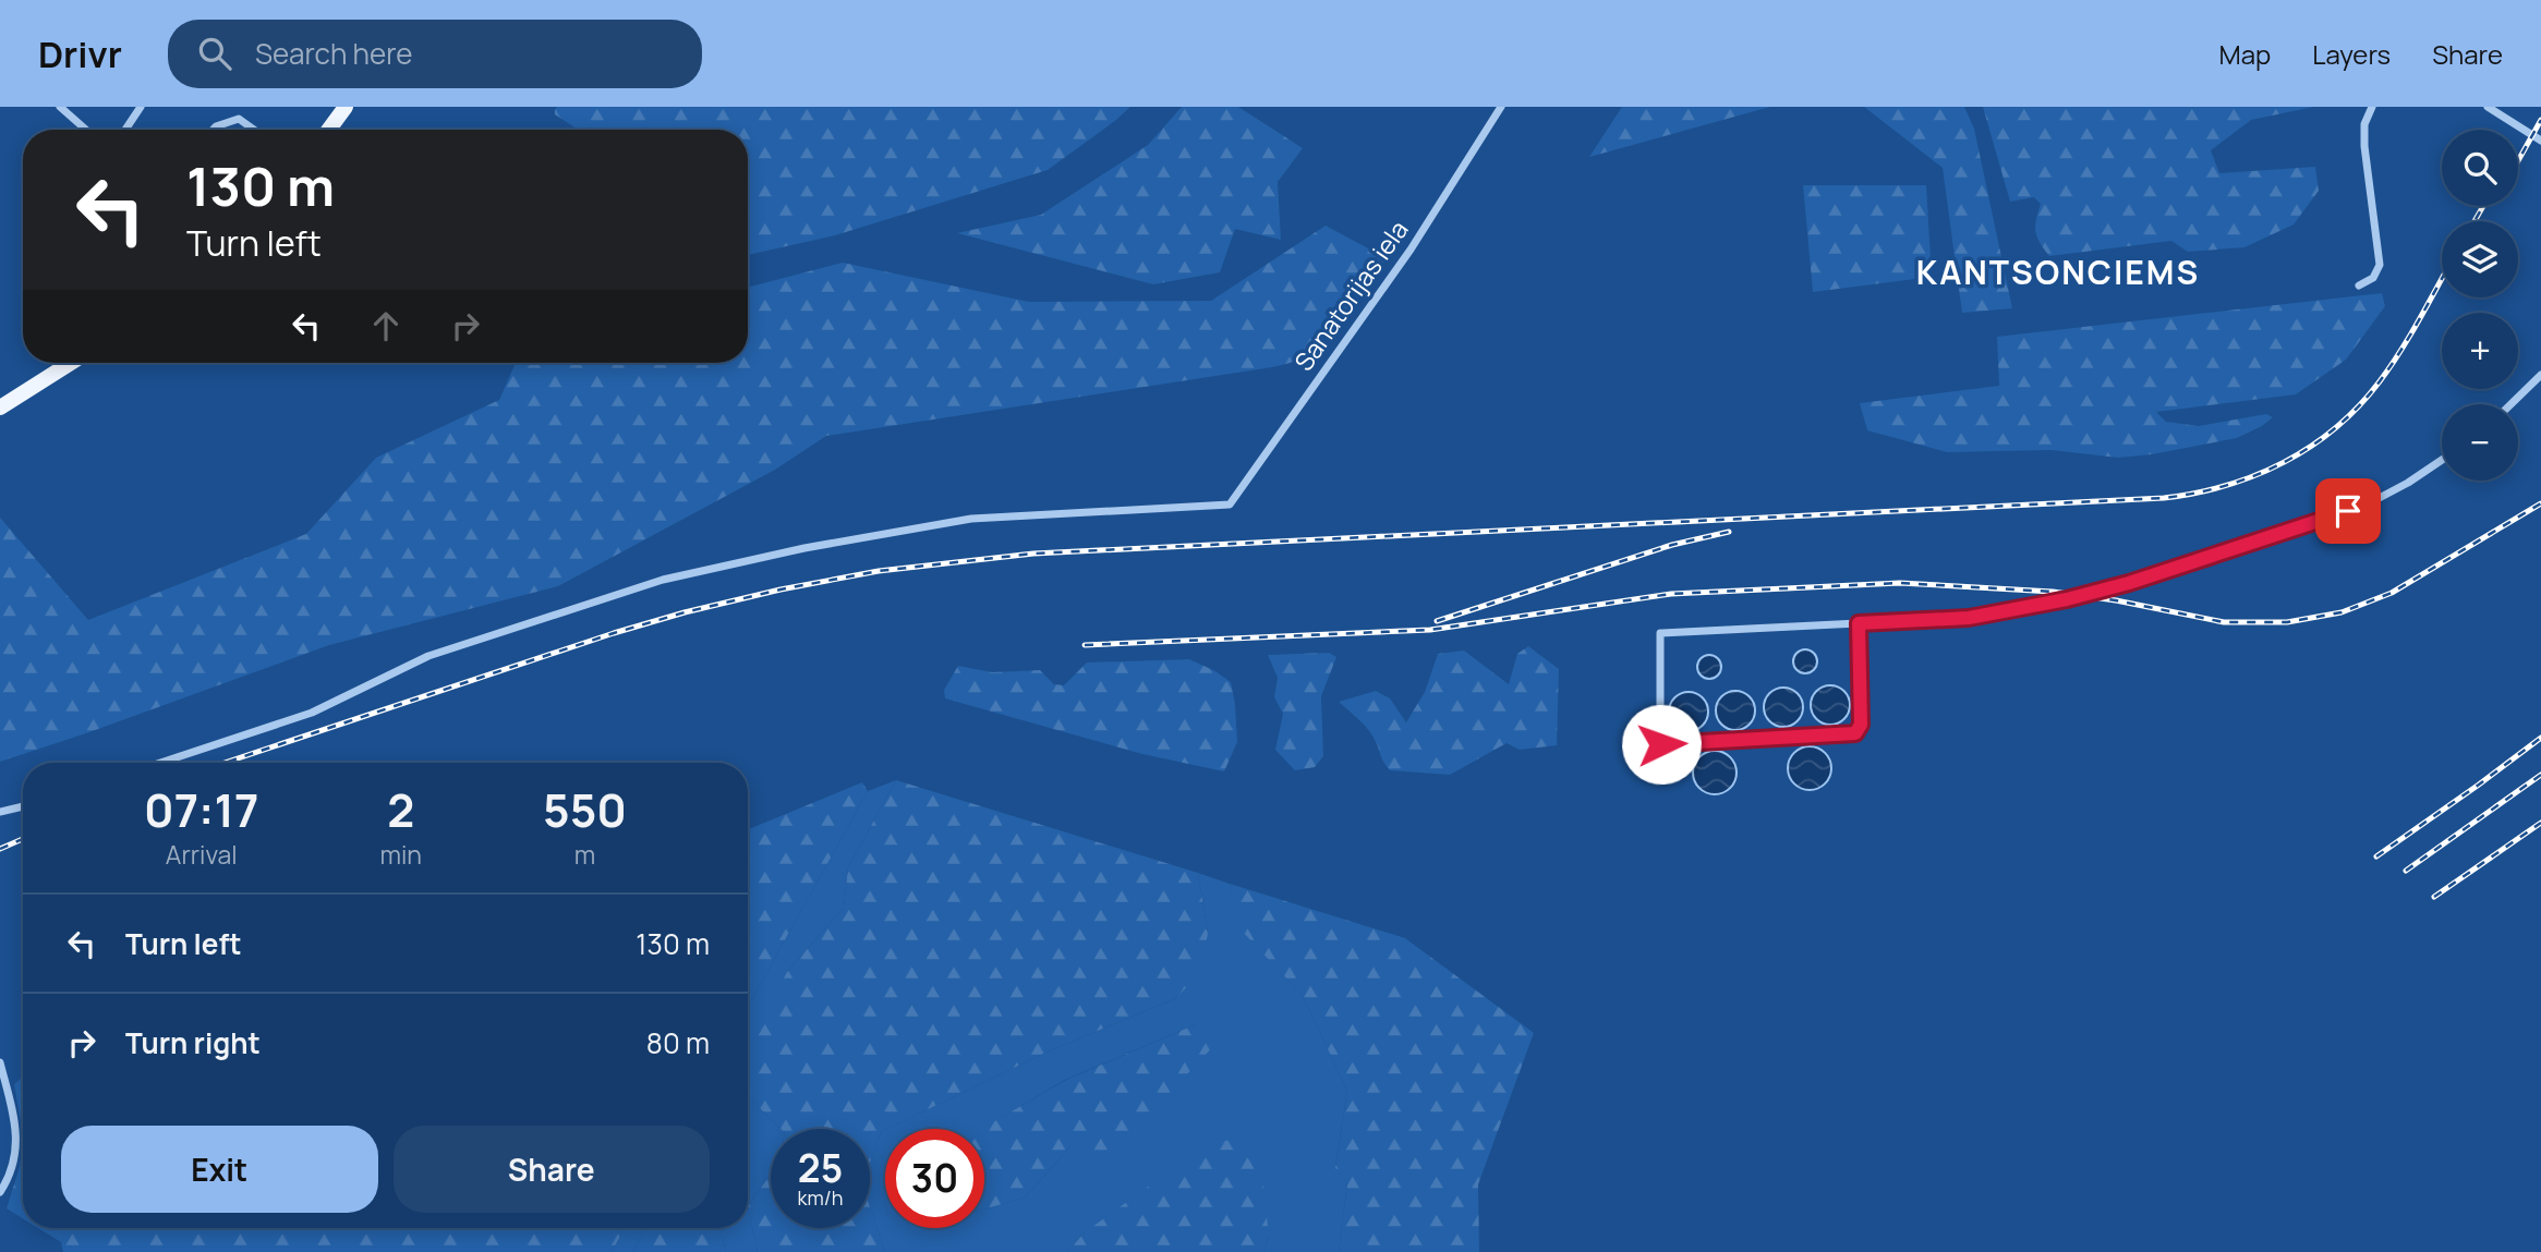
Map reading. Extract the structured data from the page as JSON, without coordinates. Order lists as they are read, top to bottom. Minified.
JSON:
{"streets":{"street":["Sanatorijas iela"]},"districts":["KANTSONCIEMS"],"page":{"header":"Drivr","search":"Search here","nav":["Map","Layers","Share"],"map_buttons":["+","−"],"turn":["130 m","Turn left"],"eta":["07:17","Arrival","2","min","550","m"],"list":[{"name":"Turn left","value":"130 m"},{"name":"Turn right","value":"80 m"}],"buttons":["Exit","Share"],"speed":"25 km/h","limit":"30"}}
